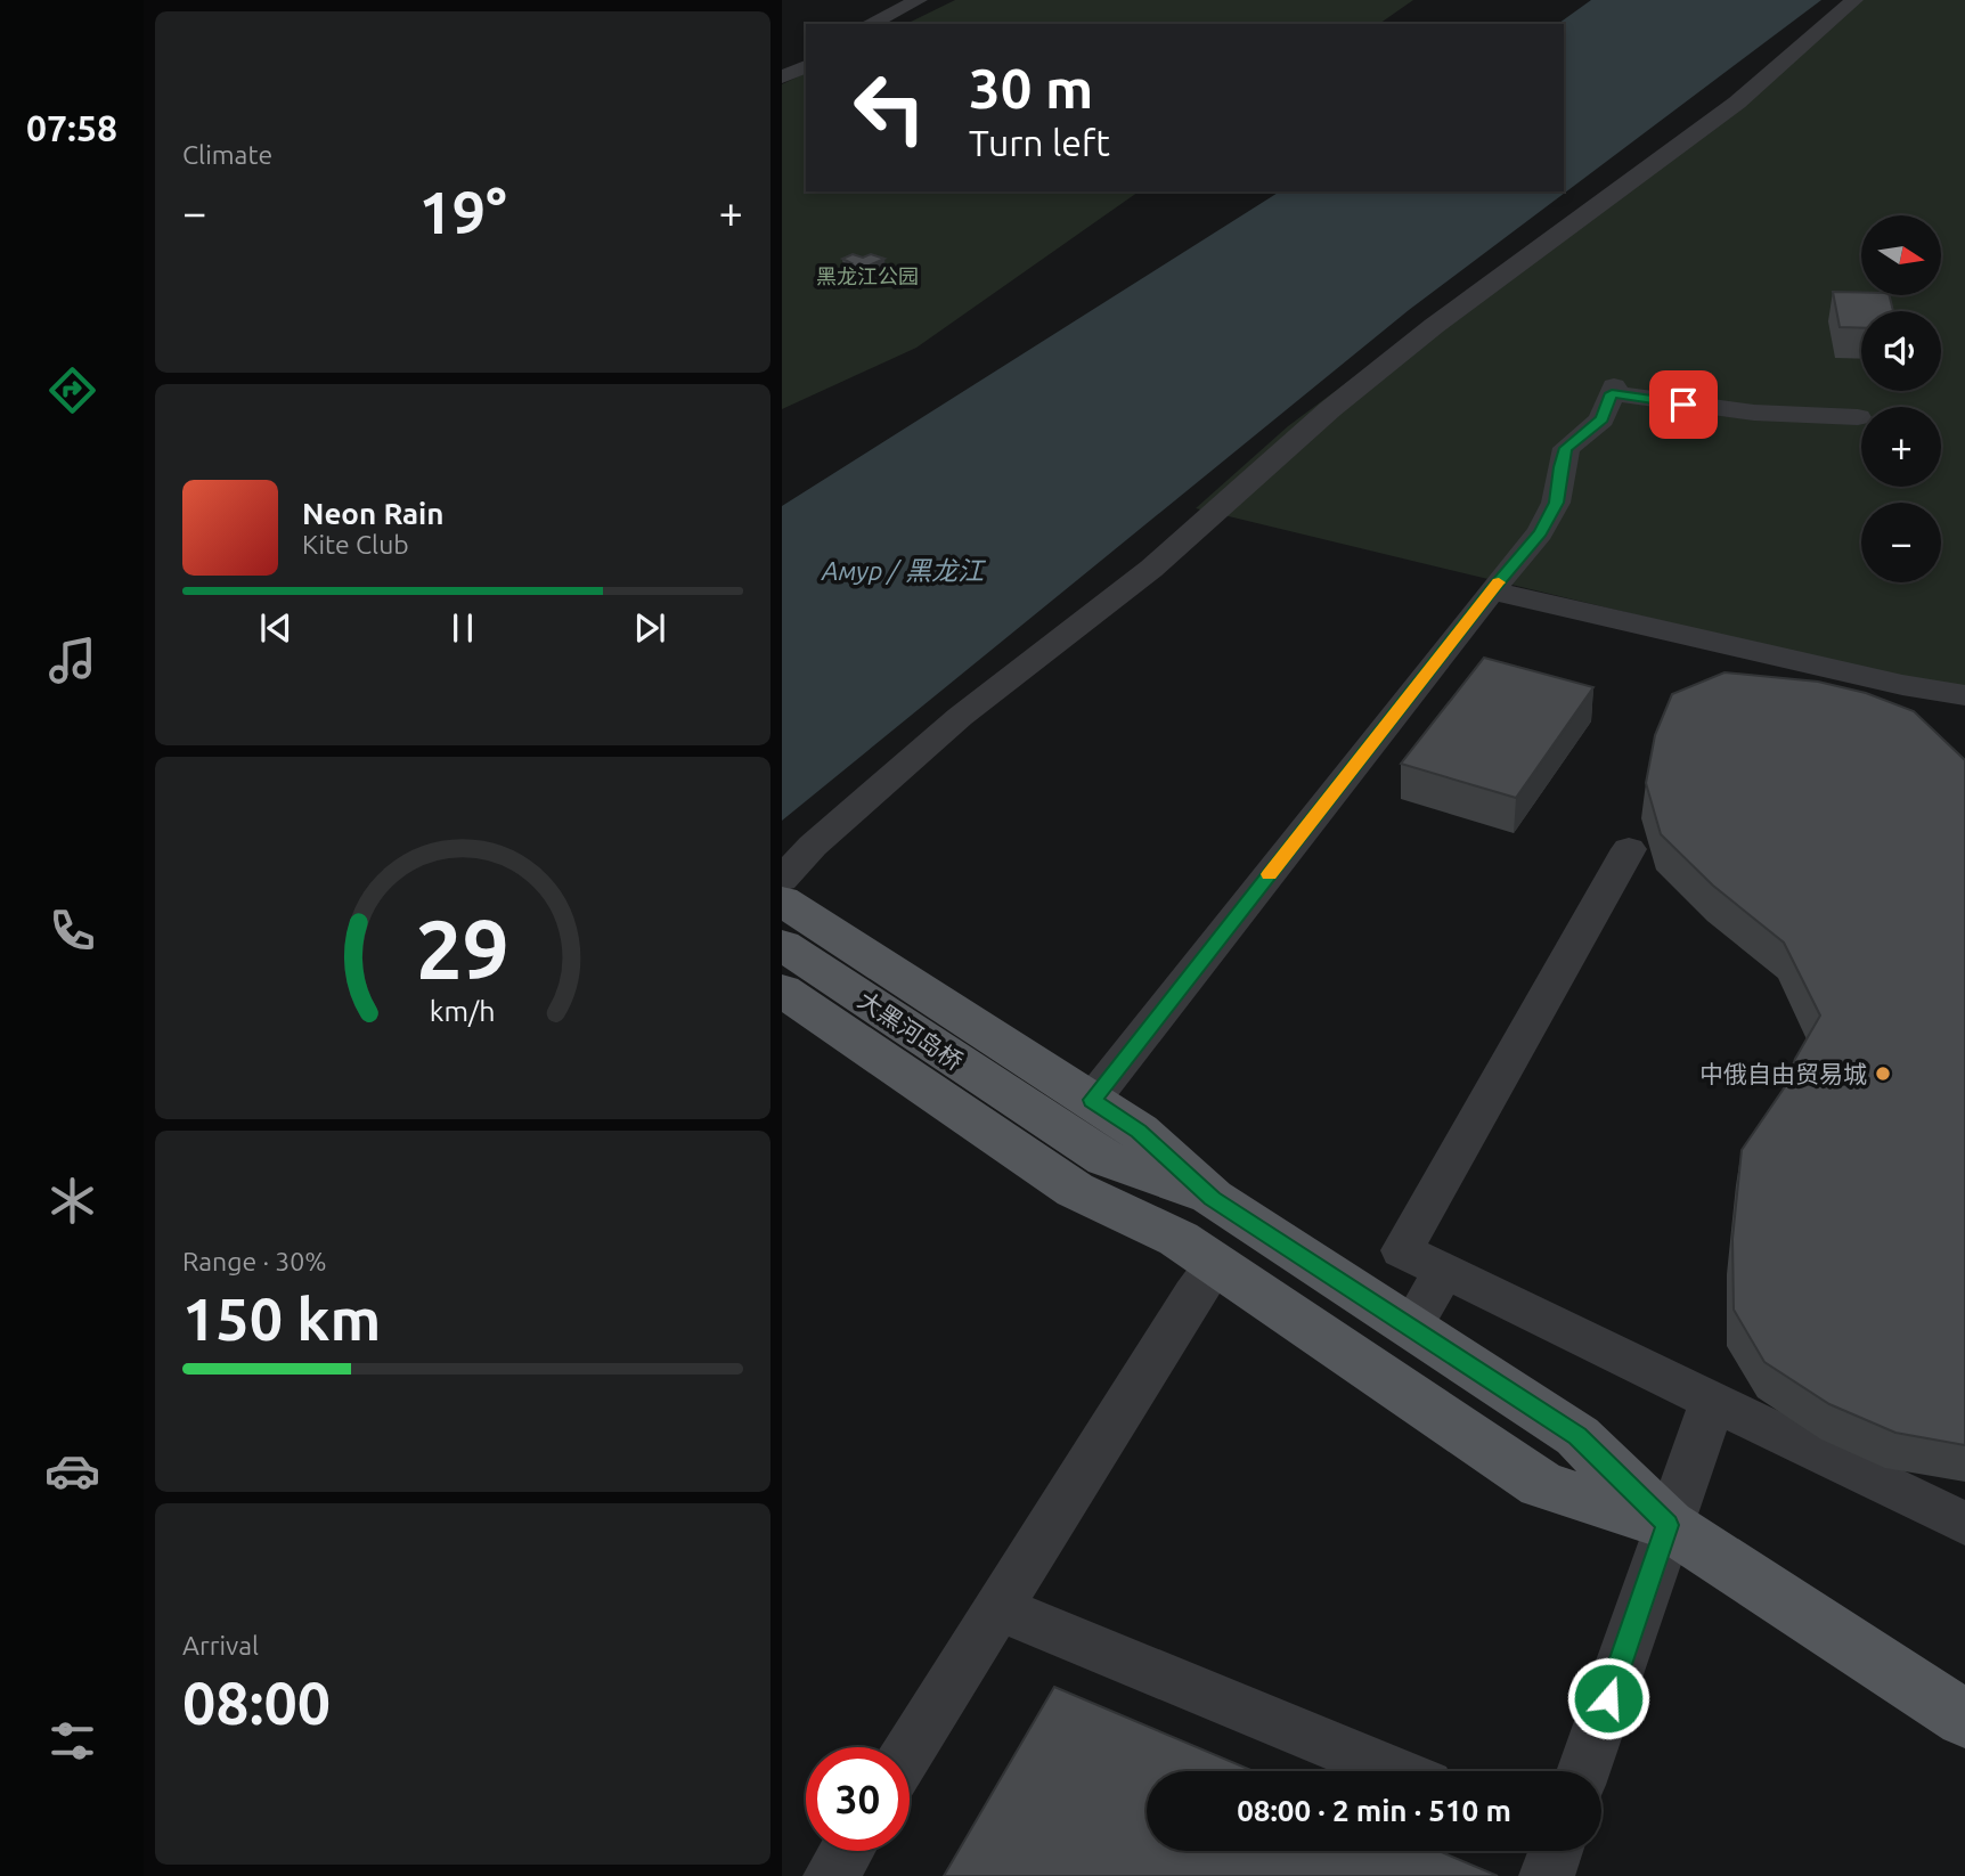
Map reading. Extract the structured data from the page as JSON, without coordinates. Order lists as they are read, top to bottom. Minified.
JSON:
{"streets":{"main road":["大黑河岛桥"]},"water":["Амур / 黑龙江"],"parks":["黑龙江公园"],"places":["中俄自由贸易城"],"north":"right","page":{"tabs":"07:58","tile":["Climate",["Range · 30%","150 km"],["Arrival","08:00"]],"turn":["30 m","Turn left"],"heat":["−","19°","+"],"map_buttons":["+","−"],"song":["Neon Rain","Kite Club"],"limit":"30","trip":"08:00 · 2 min · 510 m","gauge":["29","km/h"]}}
